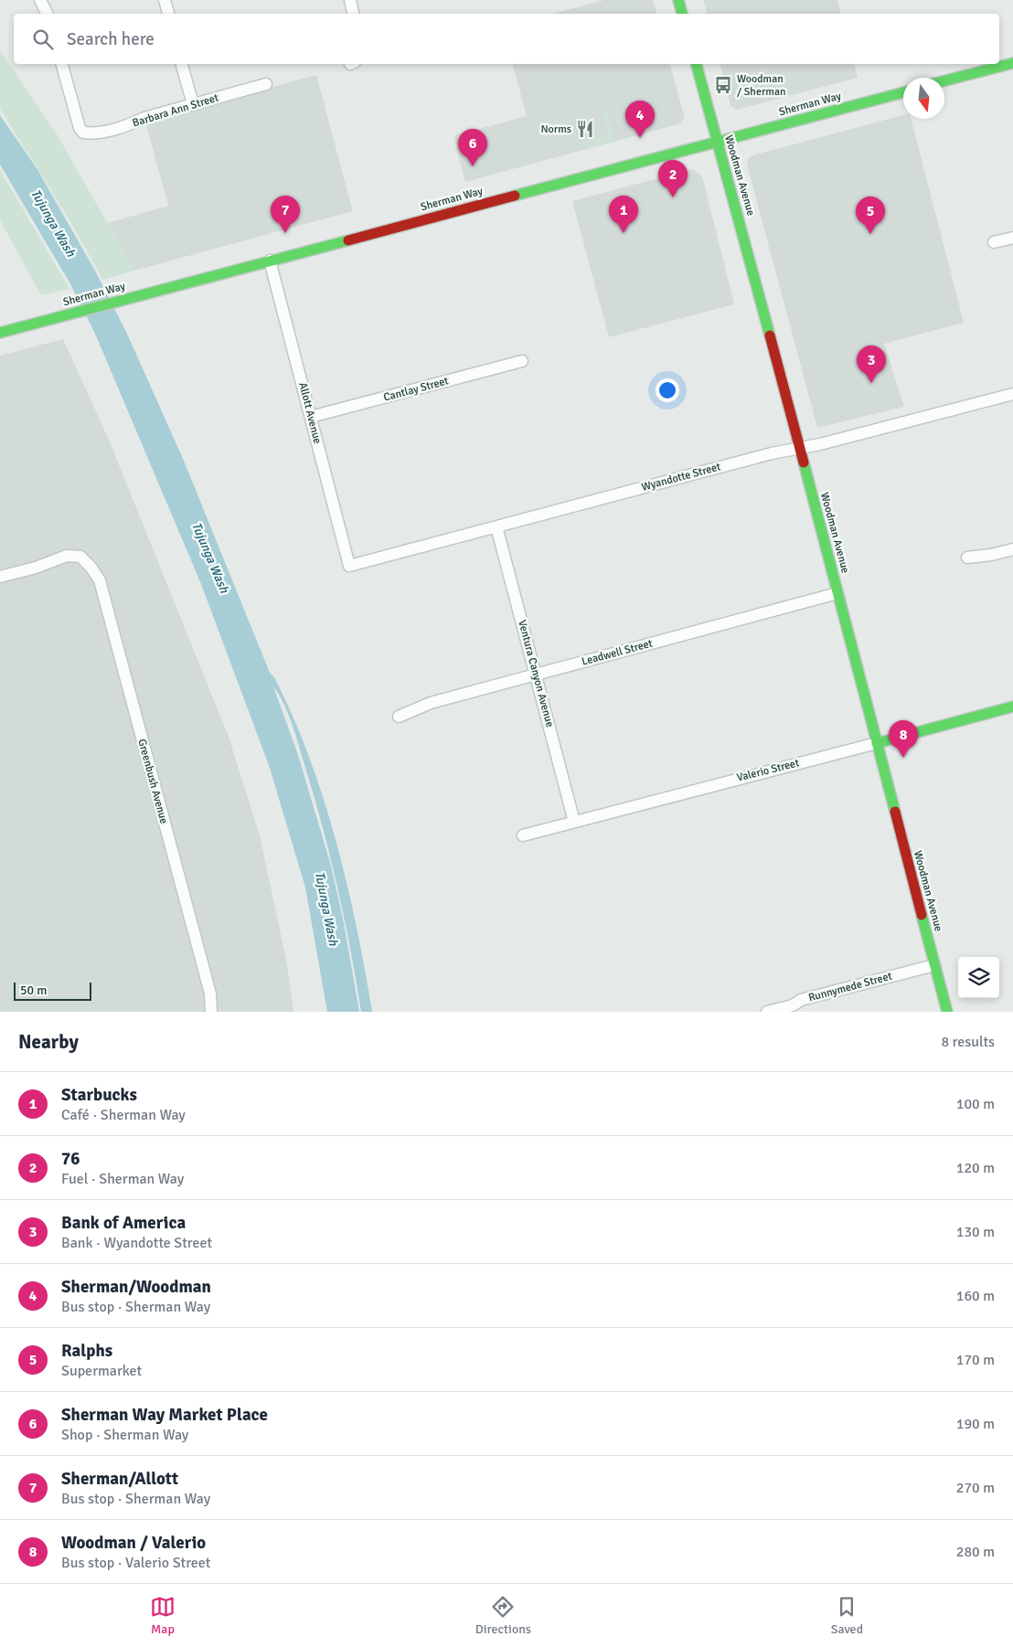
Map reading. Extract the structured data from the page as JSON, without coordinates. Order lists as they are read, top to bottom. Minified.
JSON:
{"streets":{"main road":["Sherman Way","Woodman Avenue","Valerio Street"],"street":["Barbara Ann Street","Cantlay Street","Allott Avenue","Wyandotte Street","Leadwell Street","Ventura Canyon Avenue","Greenbush Avenue","Runnymede Street"]},"crossings":[["Sherman Way","Woodman Avenue"],["Sherman Way","Allott Avenue"],["Woodman Avenue","Wyandotte Street"],["Woodman Avenue","Leadwell Street"],["Woodman Avenue","Valerio Street"],["Woodman Avenue","Runnymede Street"],["Cantlay Street","Allott Avenue"],["Allott Avenue","Wyandotte Street"],["Wyandotte Street","Ventura Canyon Avenue"],["Leadwell Street","Ventura Canyon Avenue"],["Ventura Canyon Avenue","Valerio Street"]],"water":["Tujunga Wash"],"places":{"bus stop":["Woodman / Sherman"],"restaurant":["Norms"]},"scale_bar":"50 m","north":"bottom","page":{"search":"Search here","pins":["4","6","2","1","7","5","3","8"],"scale":"50 m","heading":["Nearby","8 results"],"list":[{"mark":"1","name":"Starbucks","note":"Café · Sherman Way","value":"100 m"},{"mark":"2","name":"76","note":"Fuel · Sherman Way","value":"120 m"},{"mark":"3","name":"Bank of America","note":"Bank · Wyandotte Street","value":"130 m"},{"mark":"4","name":"Sherman/Woodman","note":"Bus stop · Sherman Way","value":"160 m"},{"mark":"5","name":"Ralphs","note":"Supermarket","value":"170 m"},{"mark":"6","name":"Sherman Way Market Place","note":"Shop · Sherman Way","value":"190 m"},{"mark":"7","name":"Sherman/Allott","note":"Bus stop · Sherman Way","value":"270 m"},{"mark":"8","name":"Woodman / Valerio","note":"Bus stop · Valerio Street","value":"280 m"}],"nav":["Map","Directions","Saved"]}}
